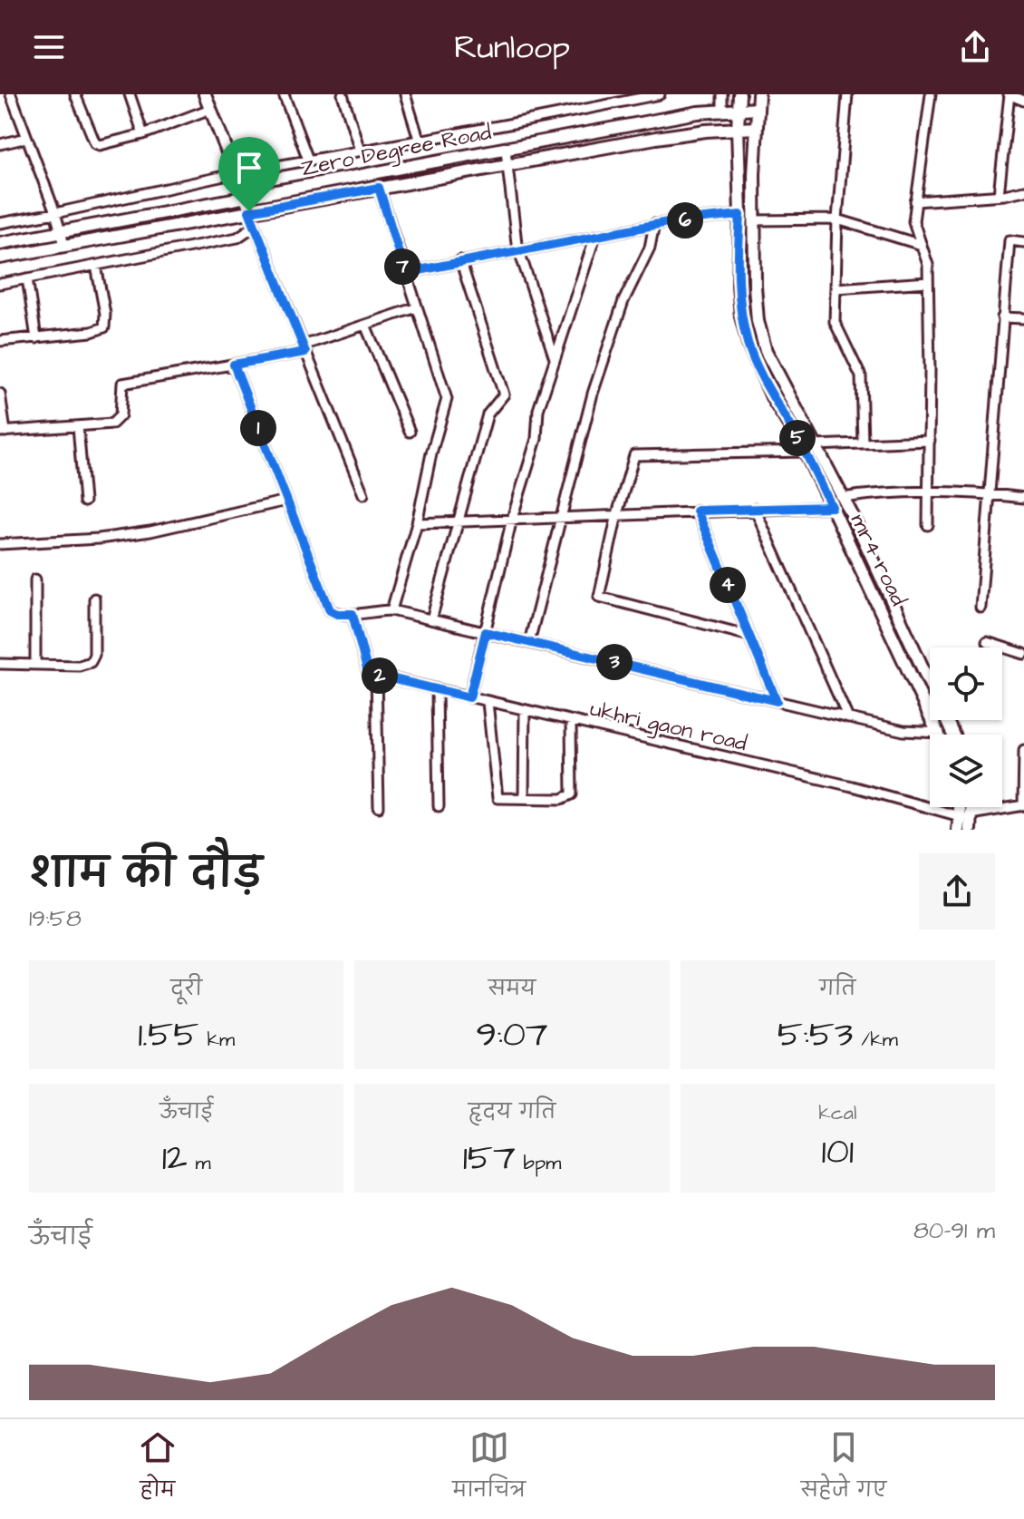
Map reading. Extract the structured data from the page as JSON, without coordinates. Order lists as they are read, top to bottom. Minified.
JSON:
{"streets":{"street":["Zero Degree Road","mr4 road","ukhri gaon road"]},"crossings":[["Zero Degree Road","mr4 road"]],"page":{"header":"Runloop","pins":["6","7","1","5","4","3","2"],"heading":["शाम की दौड़","19:58"],"stats":[["दूरी","1.55 km"],["समय","9:07"],["गति","5:53 /km"],["ऊँचाई","12 m"],["हृदय गति","157 bpm"],["kcal","101"]],"chart":["ऊँचाई","80–91 m"],"tabs":["होम","मानचित्र","सहेजे गए"]}}
